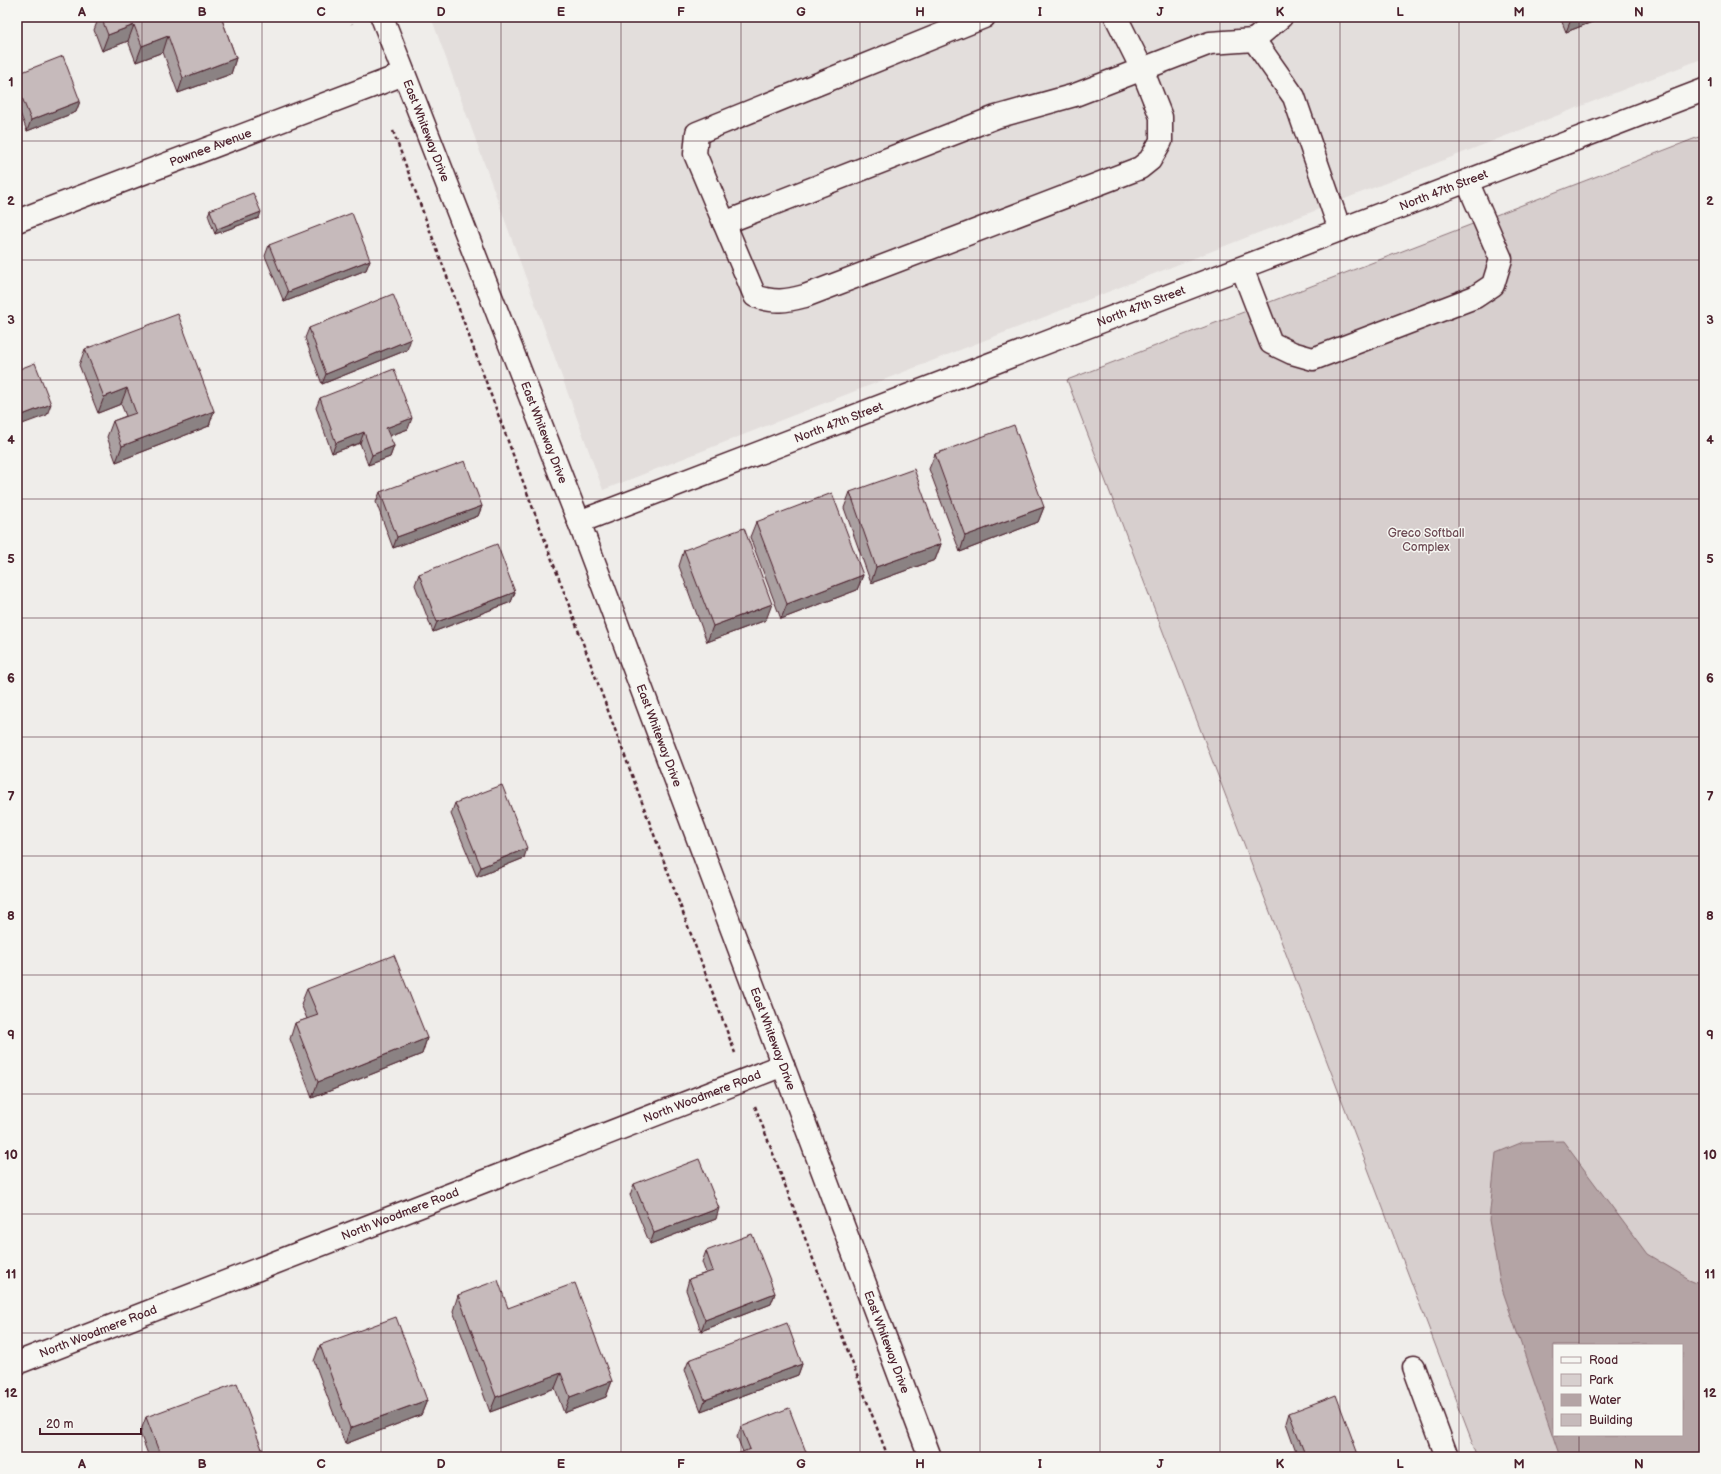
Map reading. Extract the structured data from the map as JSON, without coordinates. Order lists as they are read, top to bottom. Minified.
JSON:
{"streets":{"street":["East Whiteway Drive","Pawnee Avenue","North 47th Street","North Woodmere Road"]},"crossings":[["East Whiteway Drive","Pawnee Avenue"],["East Whiteway Drive","North 47th Street"],["East Whiteway Drive","North Woodmere Road"]],"parks":["Greco Softball Complex"],"legend":["Road","Park","Water","Building"],"scale_bar":"20 m","grid":{"columns":["A","B","C","D","E","F","G","H","I","J","K","L","M","N"],"rows":["1","2","3","4","5","6","7","8","9","10","11","12"]}}
